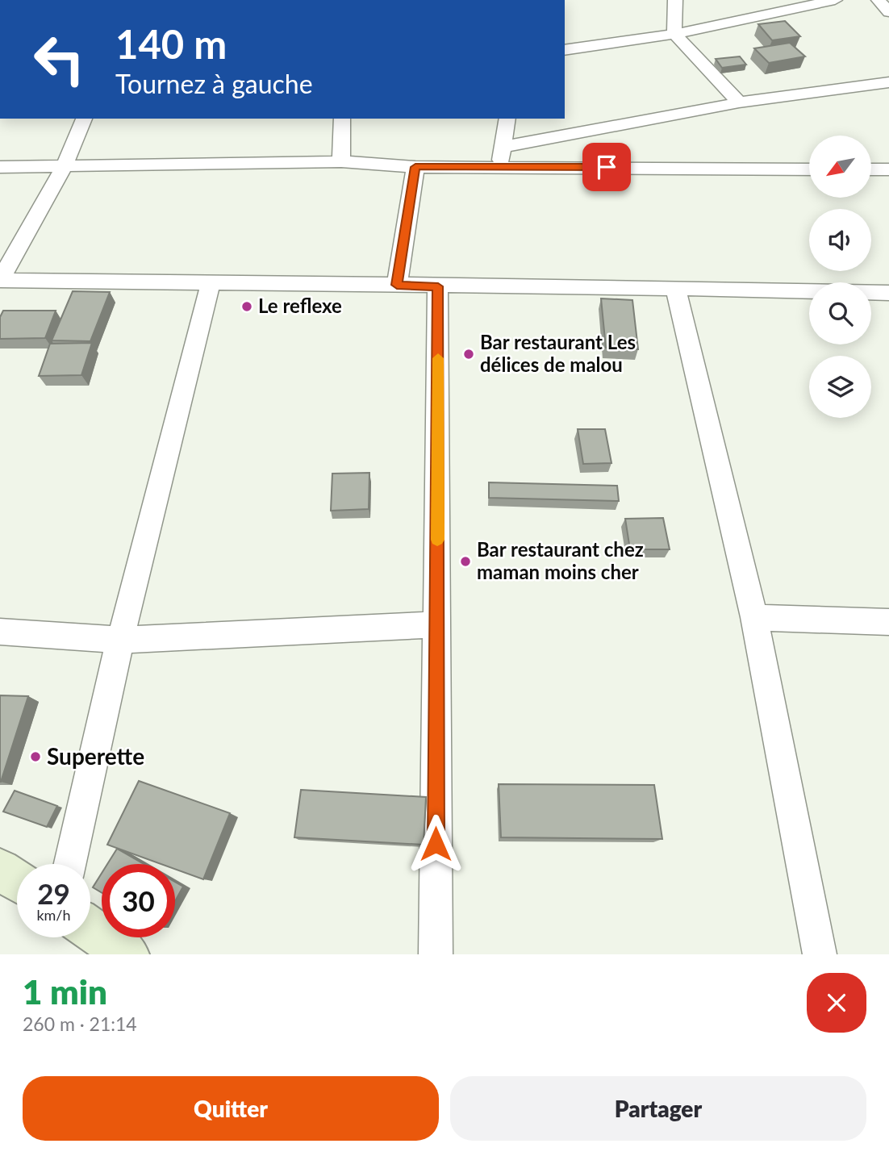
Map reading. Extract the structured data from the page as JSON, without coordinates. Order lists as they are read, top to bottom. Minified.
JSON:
{"places":["Le reflexe","Bar restaurant Les délices de malou","Bar restaurant chez maman moins cher","Superette"],"north":"bottom left","page":{"turn":["140 m","Tournez à gauche"],"speed":"29 km/h","limit":"30","heading":["1 min","260 m · 21:14"],"buttons":["Quitter","Partager"]}}
